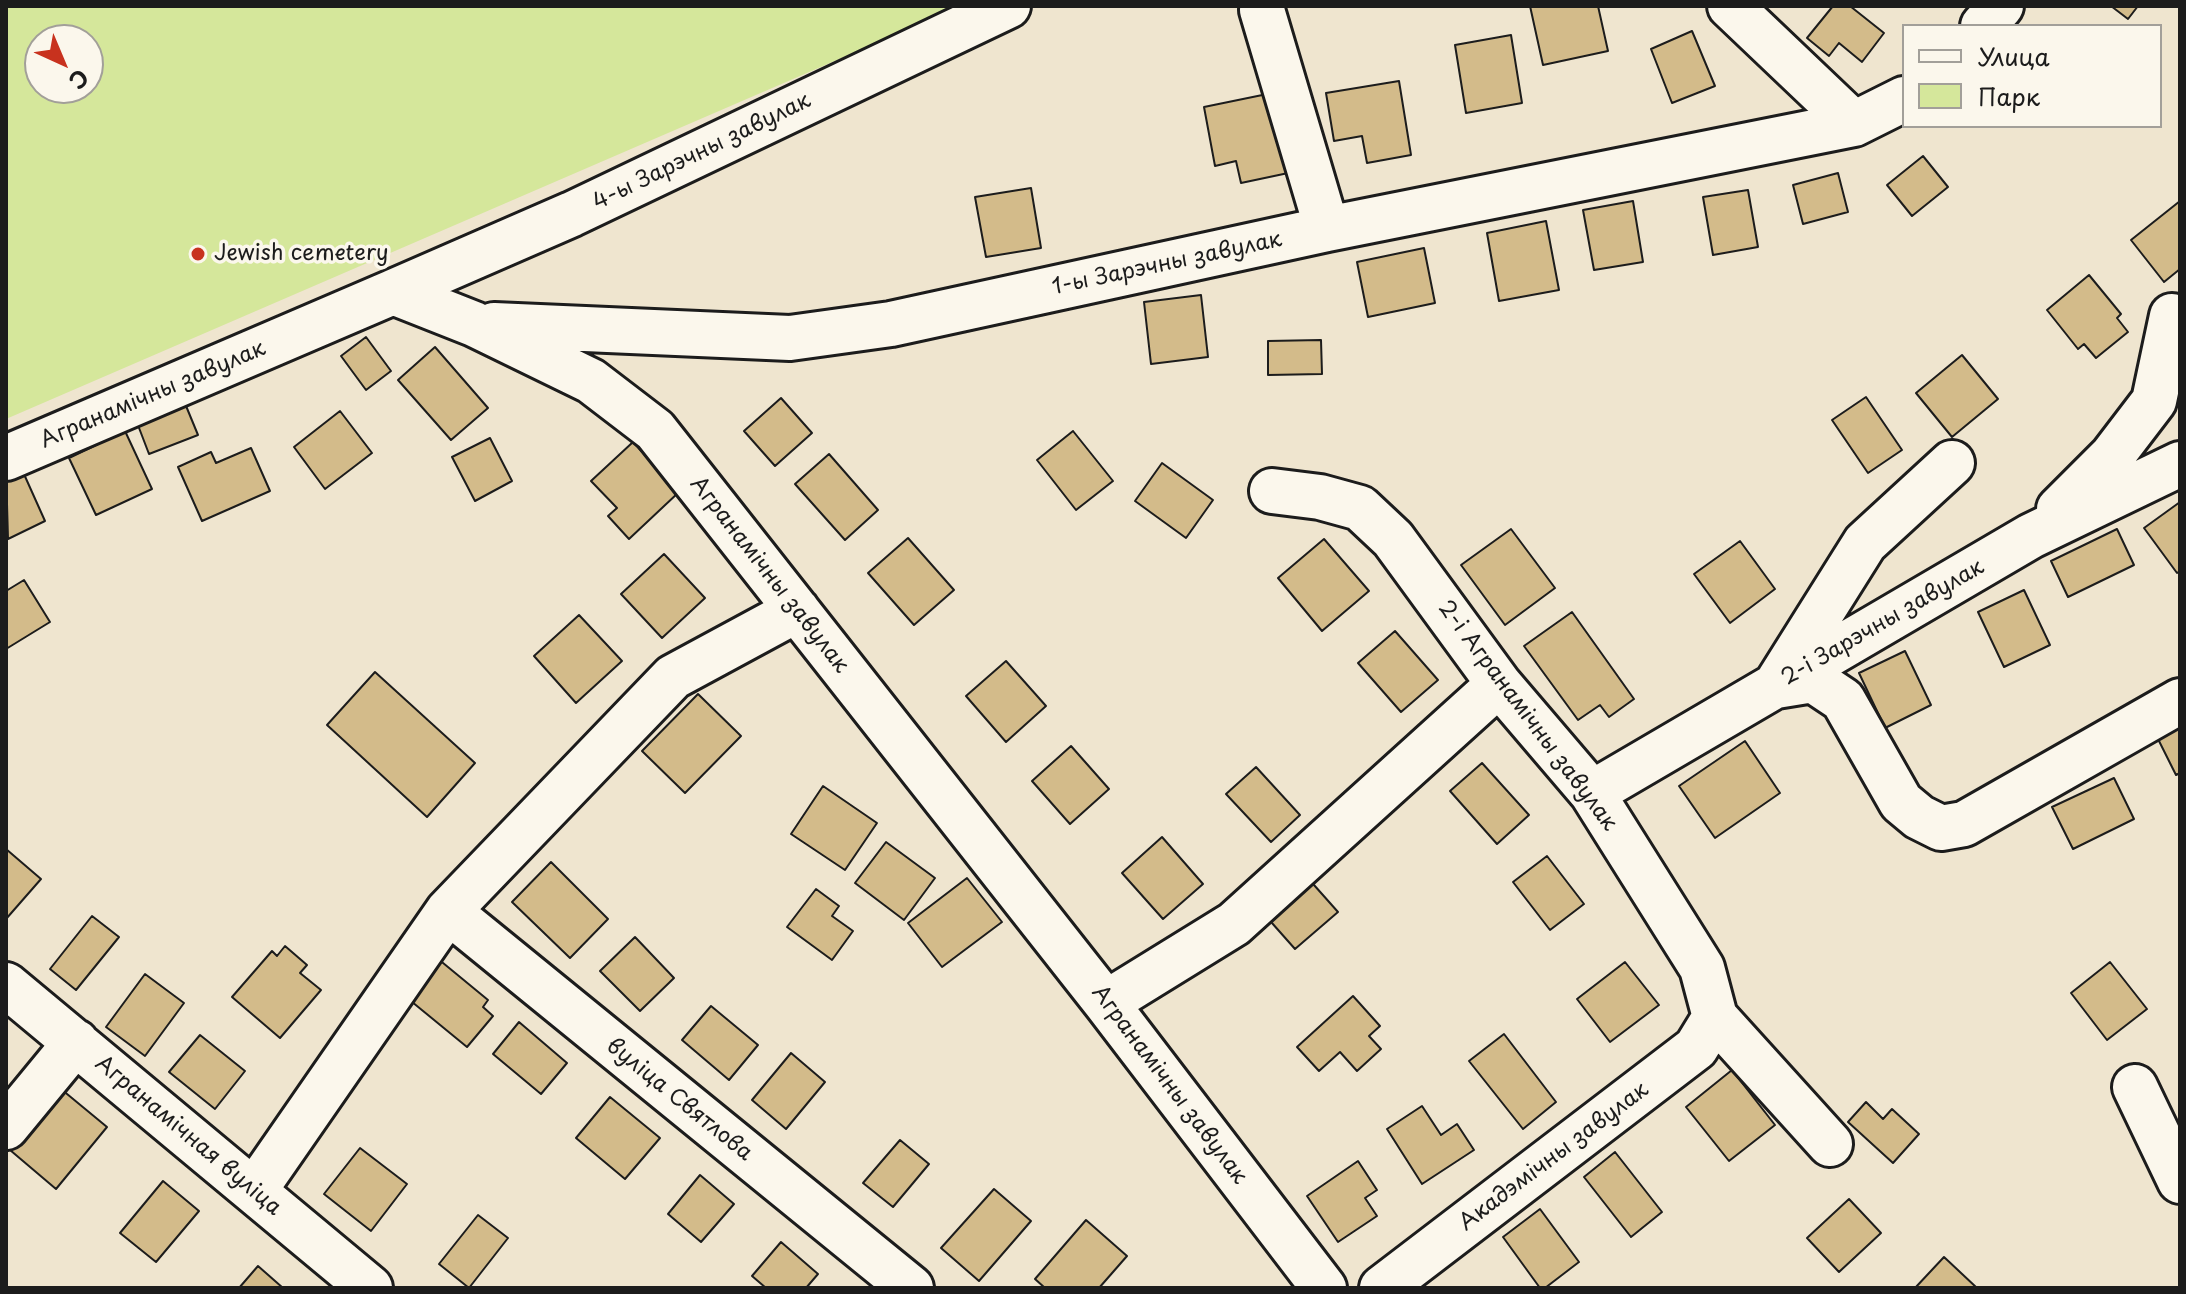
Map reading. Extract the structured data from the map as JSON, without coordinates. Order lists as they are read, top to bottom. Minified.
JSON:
{"streets":{"street":["4-ы Зарэчны завулак","1-ы Зарэчны завулак","Агранамічны завулак","2-і Зарэчны завулак","2-і Агранамічны завулак","вуліца Святлова","Агранамічная вуліца","Акадэмічны завулак"]},"crossings":[["4-ы Зарэчны завулак","Агранамічны завулак"],["1-ы Зарэчны завулак","Агранамічны завулак"],["2-і Зарэчны завулак","2-і Агранамічны завулак"],["2-і Агранамічны завулак","Акадэмічны завулак"]],"places":["Jewish cemetery"],"legend":["Улица","Парк"],"north":"bottom right"}
